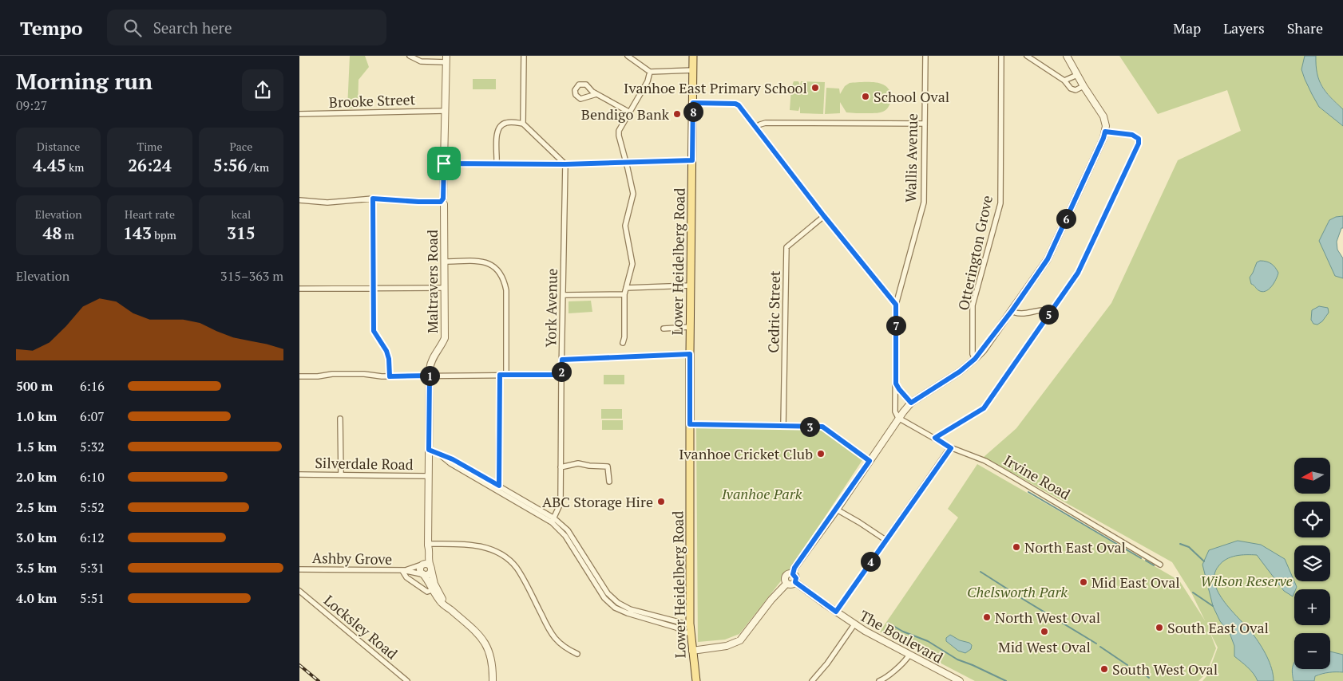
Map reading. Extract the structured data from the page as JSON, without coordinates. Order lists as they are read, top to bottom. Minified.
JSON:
{"streets":{"main road":["Lower Heidelberg Road"],"street":["Brooke Street","Wallis Avenue","Otterington Grove","Maltravers Road","York Avenue","Cedric Street","Silverdale Road","Irvine Road","Ashby Grove","Locksley Road","The Boulevard"]},"crossings":[["Brooke Street","Maltravers Road"],["Wallis Avenue","Irvine Road"],["Maltravers Road","Silverdale Road"],["Maltravers Road","Ashby Grove"]],"parks":["Ivanhoe Park","Wilson Reserve","Chelsworth Park"],"places":["Ivanhoe East Primary School","School Oval","Bendigo Bank","Ivanhoe Cricket Club","ABC Storage Hire","North East Oval","Mid East Oval","North West Oval","South East Oval","Mid West Oval","South West Oval"],"north":"left","page":{"header":"Tempo","search":"Search here","nav":["Map","Layers","Share"],"heading":["Morning run","09:27"],"pins":["8","6","5","7","2","1","3","4"],"stats":[["Distance","4.45 km"],["Time","26:24"],["Pace","5:56 /km"],["Elevation","48 m"],["Heart rate","143 bpm"],["kcal","315"]],"chart":["Elevation","315–363 m"],"list":[{"name":"500 m","note":"6:16"},{"name":"1.0 km","note":"6:07"},{"name":"1.5 km","note":"5:32"},{"name":"2.0 km","note":"6:10"},{"name":"2.5 km","note":"5:52"},{"name":"3.0 km","note":"6:12"},{"name":"3.5 km","note":"5:31"},{"name":"4.0 km","note":"5:51"}],"map_buttons":["+","−"]}}
